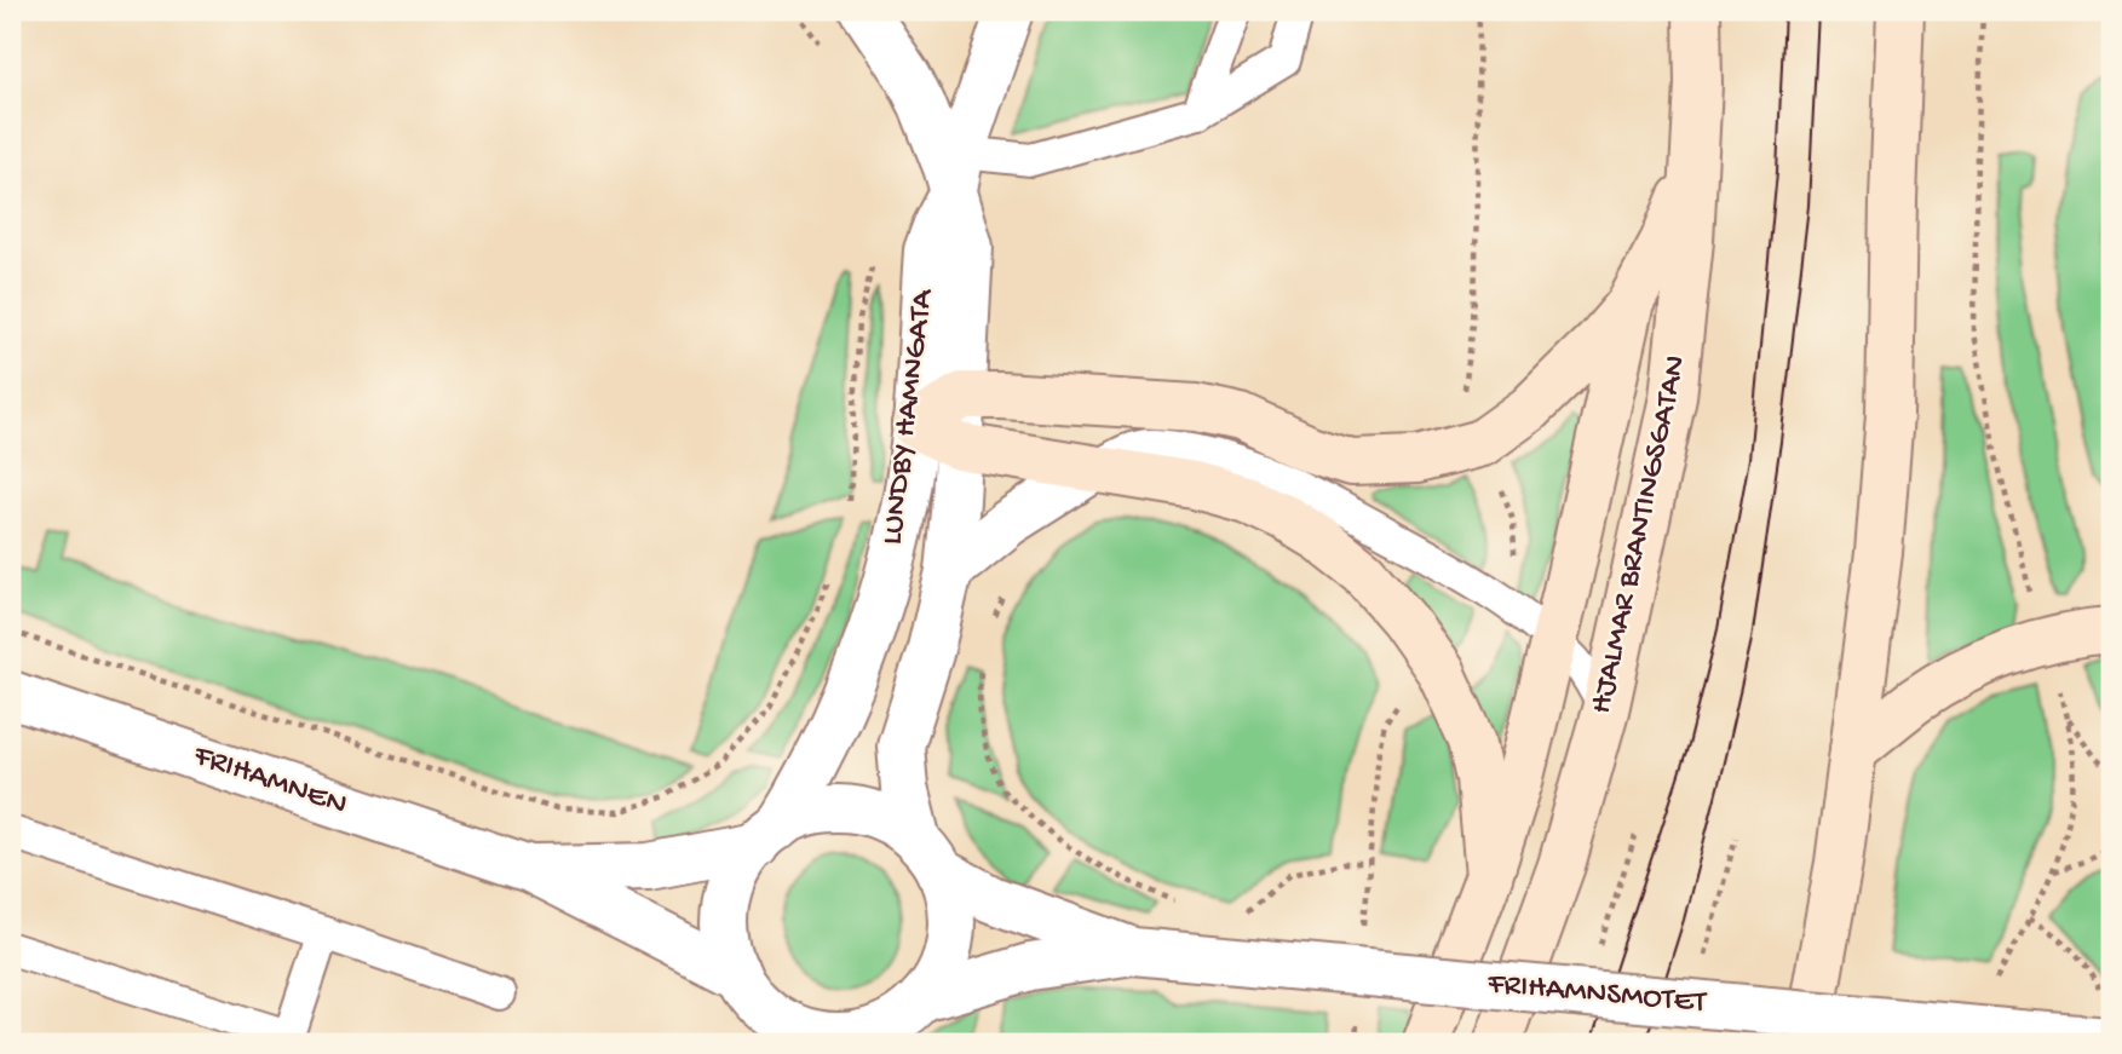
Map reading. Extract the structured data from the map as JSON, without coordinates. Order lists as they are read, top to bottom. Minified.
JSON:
{"streets":{"main road":["HJALMAR BRANTINGSGATAN"],"street":["LUNDBY HAMNGATA","FRIHAMNEN","FRIHAMNSMOTET"]},"crossings":[["LUNDBY HAMNGATA","FRIHAMNEN"],["LUNDBY HAMNGATA","FRIHAMNSMOTET"],["FRIHAMNEN","FRIHAMNSMOTET"]]}
